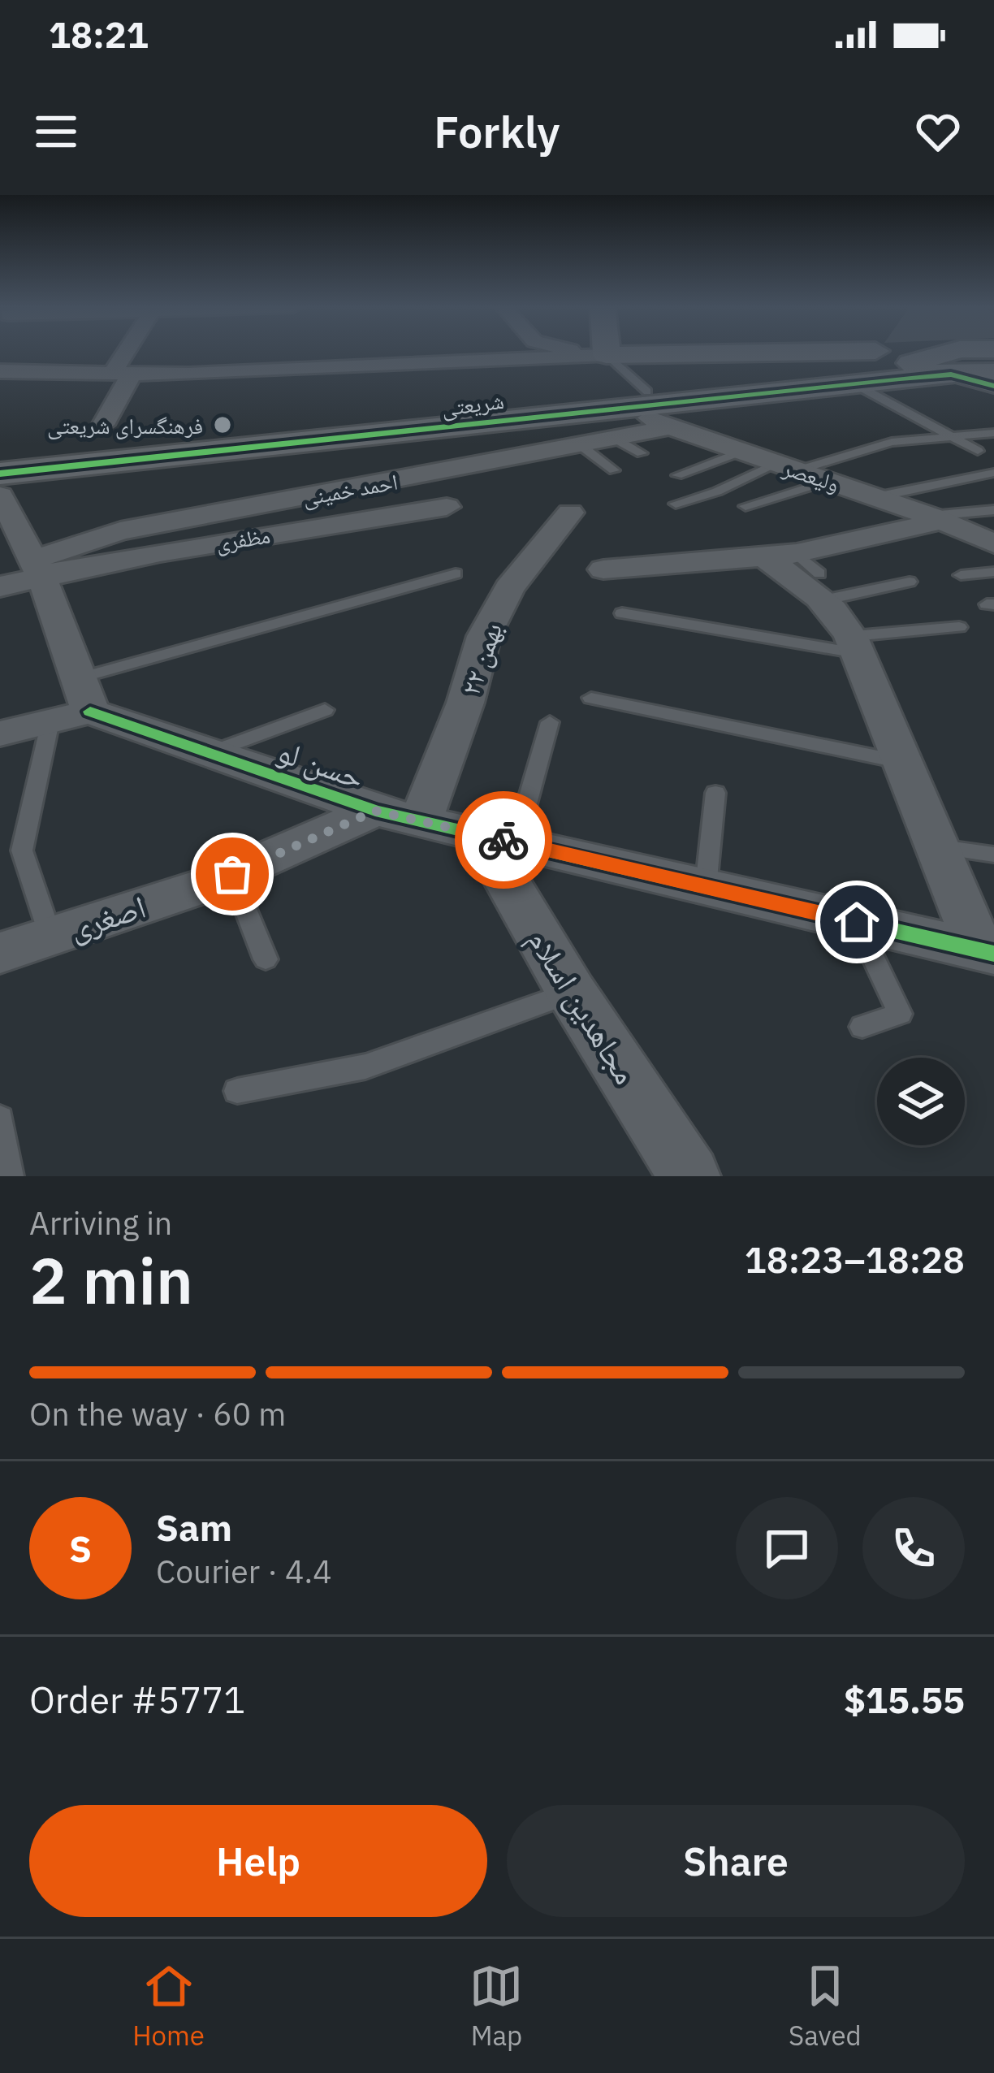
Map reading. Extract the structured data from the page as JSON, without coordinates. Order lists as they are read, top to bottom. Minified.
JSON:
{"streets":{"street":["شریعتی","ولیعصر","احمد خمینی","مظفری","۲۲ بهمن","حسن لو","اصغری","مجاهدین اسلام"]},"crossings":[["شریعتی","ولیعصر"],["ولیعصر","احمد خمینی"],["احمد خمینی","مظفری"],["۲۲ بهمن","حسن لو"],["حسن لو","اصغری"],["حسن لو","مجاهدین اسلام"]],"places":["فرهنگسرای شریعتی"],"page":{"status":"18:21","header":"Forkly","heading":["2 min","Arriving in","18:23–18:28"],"panel":["Sam","Courier · 4.4","Order #5771","$15.55"],"bar":"On the way · 60 m","round":"S","buttons":["Help","Share"],"tabs":["Home","Map","Saved"]}}
